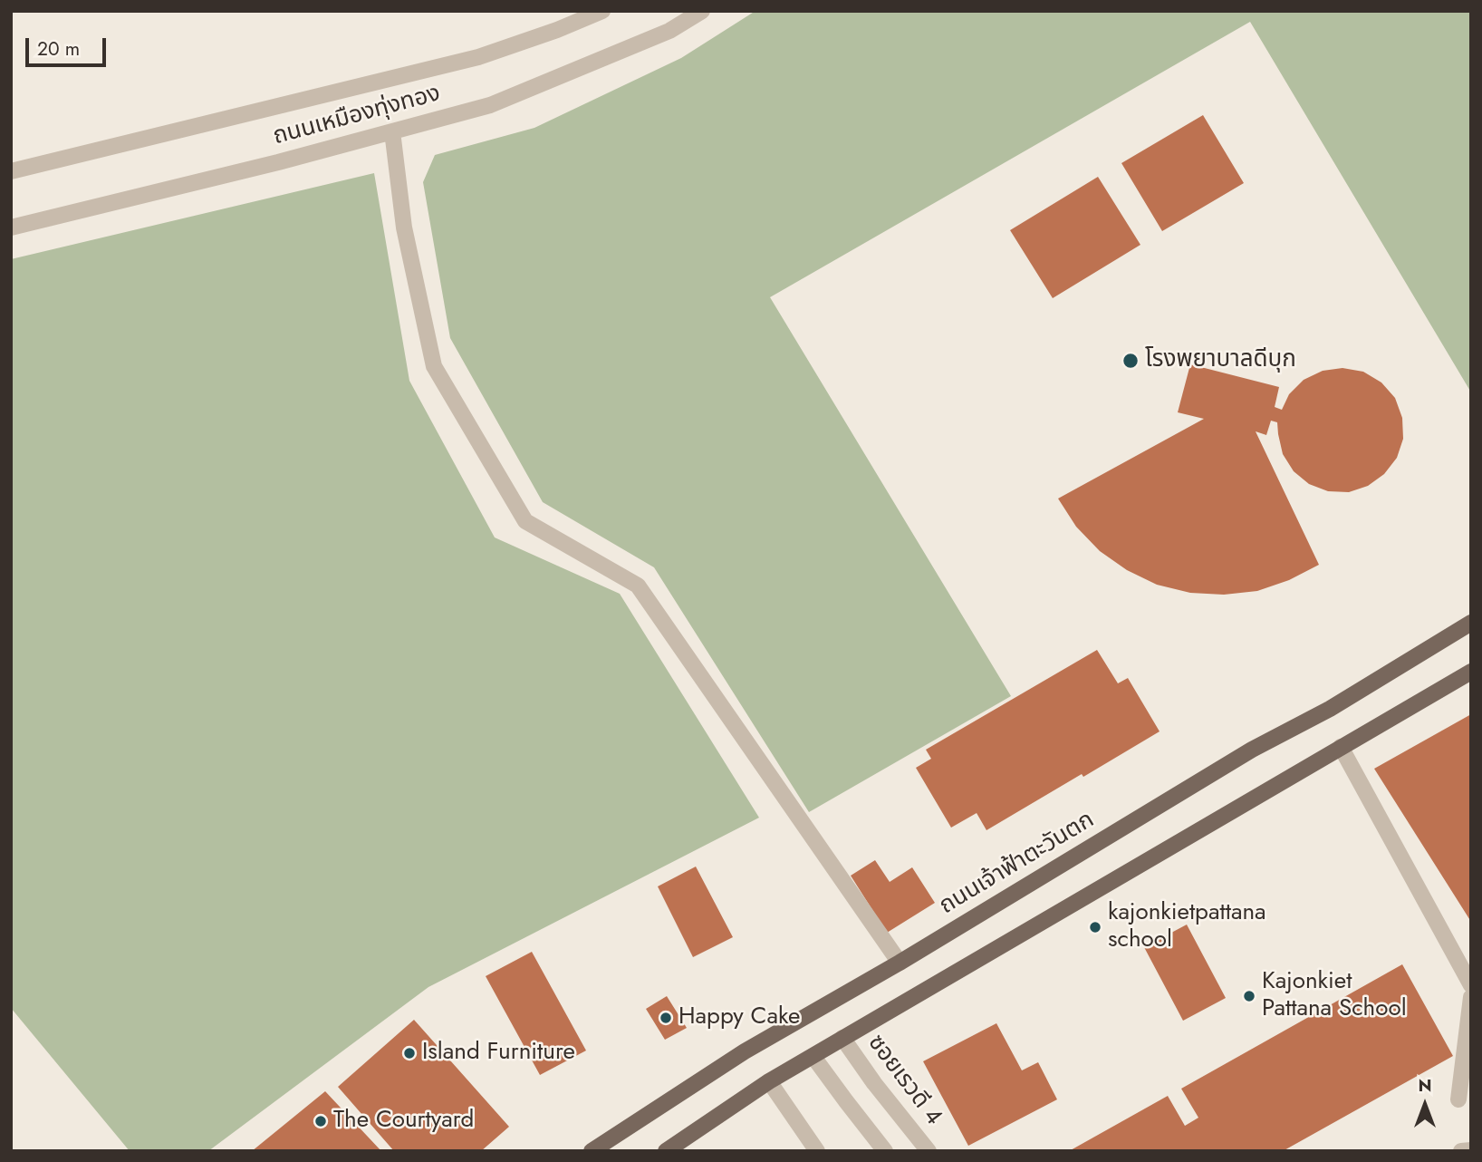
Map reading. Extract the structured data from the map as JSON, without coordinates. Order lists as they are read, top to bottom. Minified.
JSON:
{"streets":{"main road":["ถนนเจ้าฟ้าตะวันตก"],"street":["ถนนเหมืองทุ่งทอง","ซอยเรวดี 4"]},"places":["โรงพยาบาลดีบุก","kajonkietpattana school","Kajonkiet Pattana School","Happy Cake","Island Furniture","The Courtyard"],"scale_bar":"20 m","north":"top"}
